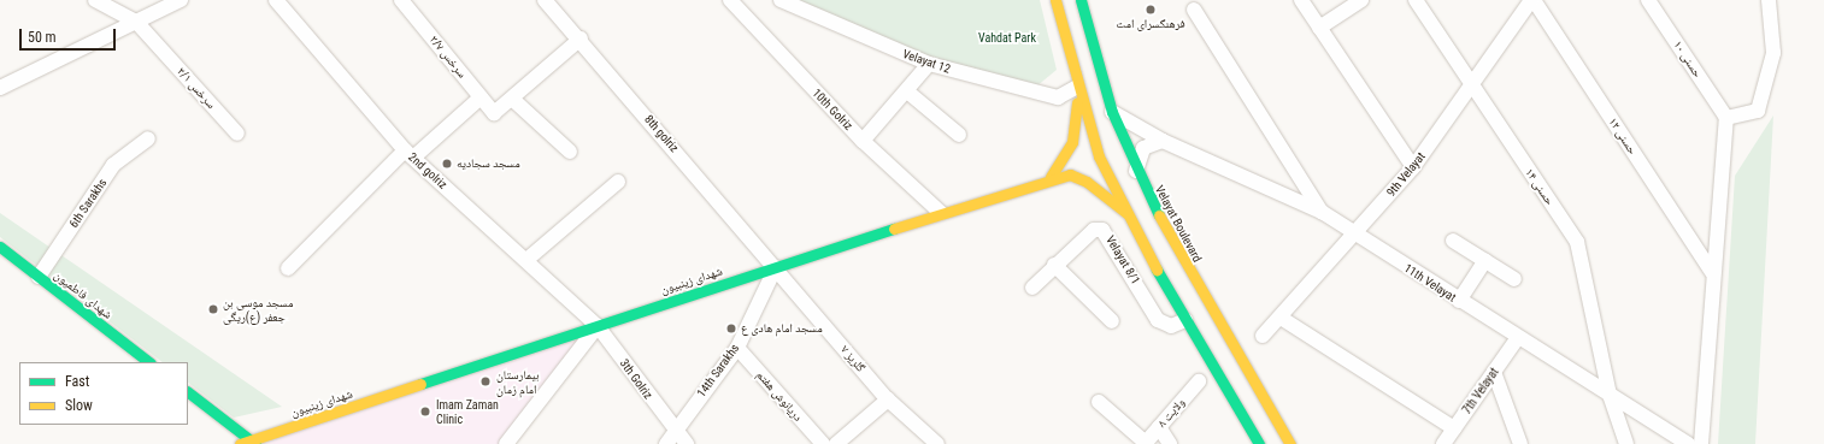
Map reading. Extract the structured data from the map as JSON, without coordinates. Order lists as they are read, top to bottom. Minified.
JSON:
{"streets":{"street":["سرخس ۲/۷","حسنی ۱۰","Velayat 12","سرخس ۲/۱","10th Golriz","8th golriz","حسنی ۱۲","2nd golriz","9th Velayat","حسنی ۱۴","6th Sarakhs","Velayat Boulevard","Velayat 8/1","شهدای زینبیون","11th Velayat","شهدای فاطمیون","گلریز ۷","14th Sarakhs","3th Golriz","7th Velayat","دریانوش هفتم","ولایت ۸"]},"crossings":[["10th Golriz","شهدای زینبیون"],["8th golriz","شهدای زینبیون"],["8th golriz","گلریز ۷"],["8th golriz","14th Sarakhs"],["حسنی ۱۲","9th Velayat"],["2nd golriz","شهدای زینبیون"],["2nd golriz","3th Golriz"],["9th Velayat","حسنی ۱۴"],["9th Velayat","11th Velayat"],["حسنی ۱۴","11th Velayat"],["6th Sarakhs","شهدای فاطمیون"],["Velayat Boulevard","11th Velayat"],["شهدای زینبیون","گلریز ۷"],["شهدای زینبیون","14th Sarakhs"],["شهدای زینبیون","3th Golriz"],["11th Velayat","7th Velayat"],["گلریز ۷","14th Sarakhs"],["14th Sarakhs","3th Golriz"],["14th Sarakhs","دریانوش هفتم"]],"parks":["Vahdat Park"],"places":["فرهنگسرای امت","مسجد سجادیه","مسجد موسی بن جعفر (ع)ریگی","مسجد امام هادی ع","بیمارستان امام زمان","Imam Zaman Clinic"],"legend":["Fast","Slow"],"scale_bar":"50 m"}
